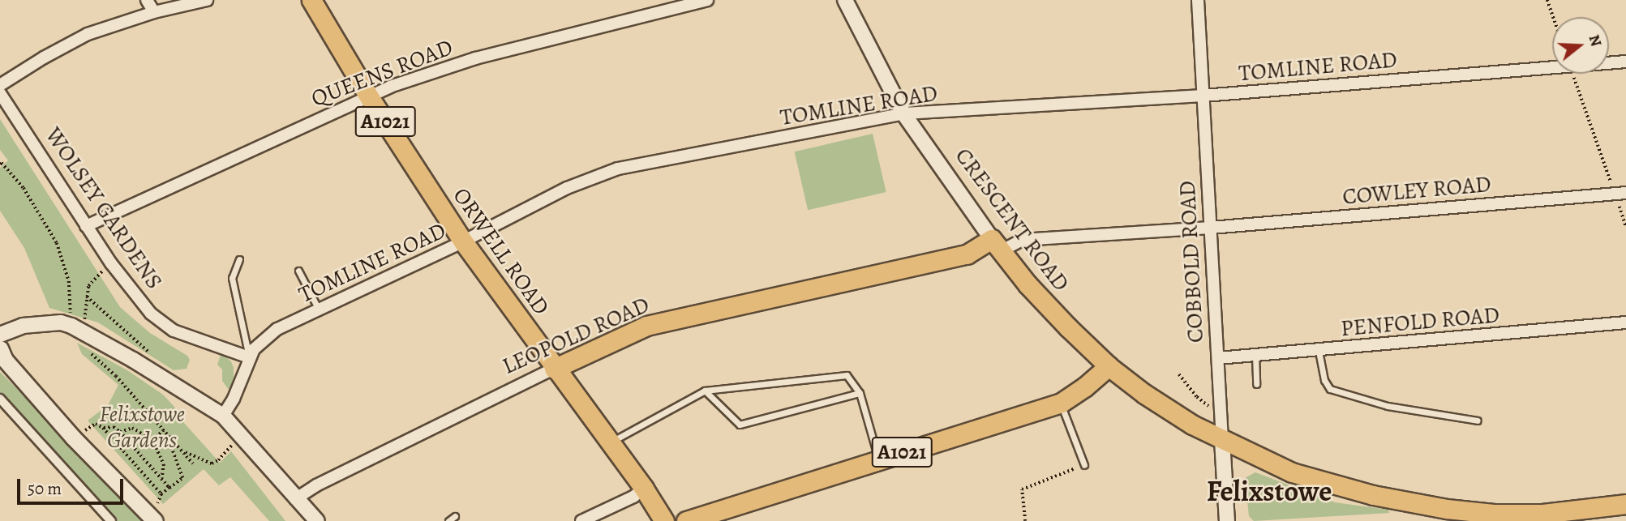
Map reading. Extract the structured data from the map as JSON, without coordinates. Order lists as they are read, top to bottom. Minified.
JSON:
{"streets":{"main road":["A1021","CRESCENT ROAD","ORWELL ROAD","LEOPOLD ROAD"],"street":["TOMLINE ROAD","QUEENS ROAD","COWLEY ROAD","WOLSEY GARDENS","COBBOLD ROAD","PENFOLD ROAD"]},"crossings":[["TOMLINE ROAD","WOLSEY GARDENS"],["TOMLINE ROAD","CRESCENT ROAD"],["TOMLINE ROAD","ORWELL ROAD"],["TOMLINE ROAD","COBBOLD ROAD"],["QUEENS ROAD","WOLSEY GARDENS"],["QUEENS ROAD","ORWELL ROAD"],["A1021","CRESCENT ROAD"],["COWLEY ROAD","COBBOLD ROAD"],["COWLEY ROAD","LEOPOLD ROAD"],["CRESCENT ROAD","COBBOLD ROAD"],["CRESCENT ROAD","LEOPOLD ROAD"],["ORWELL ROAD","LEOPOLD ROAD"],["COBBOLD ROAD","PENFOLD ROAD"],["COBBOLD ROAD","LEOPOLD ROAD"]],"districts":["Felixstowe"],"parks":["Felixstowe Gardens"],"scale_bar":"50 m","north":"right"}
